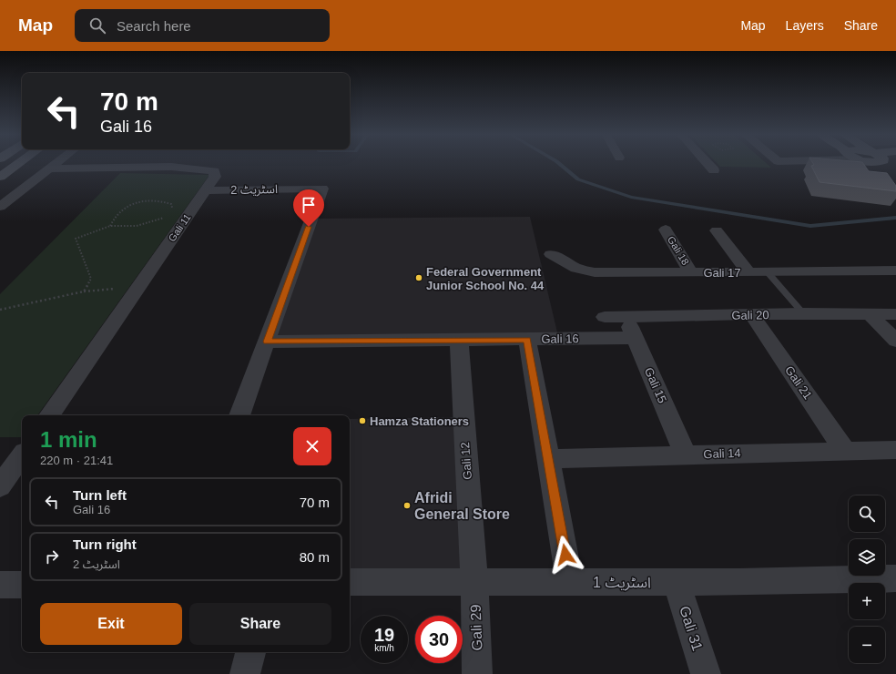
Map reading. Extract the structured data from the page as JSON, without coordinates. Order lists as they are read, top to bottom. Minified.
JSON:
{"streets":{"street":["اسٹریٹ 2","Gali 11","Gali 18","Gali 17","Gali 20","Gali 16","Gali 21","Gali 15","Gali 14","Gali 12","اسٹریٹ 1","Gali 29","Gali 31"]},"crossings":[["اسٹریٹ 2","Gali 11"],["اسٹریٹ 2","Gali 16"],["Gali 18","Gali 17"],["Gali 20","Gali 21"],["Gali 20","Gali 15"],["Gali 16","Gali 15"],["Gali 16","Gali 12"],["Gali 21","Gali 14"],["Gali 15","Gali 14"],["Gali 12","اسٹریٹ 1"],["Gali 12","Gali 29"],["اسٹریٹ 1","Gali 29"],["اسٹریٹ 1","Gali 31"]],"places":["Federal Government Junior School No. 44","Hamza Stationers","Afridi General Store"],"page":{"header":"Map","search":"Search here","nav":["Map","Layers","Share"],"turn":["70 m","Gali 16"],"heading":["1 min","220 m · 21:41"],"list":[{"name":"Turn left","note":"Gali 16","value":"70 m"},{"name":"Turn right","note":"اسٹریٹ 2","value":"80 m"}],"map_buttons":["+","−"],"buttons":["Exit","Share"],"speed":"19 km/h","limit":"30"}}
